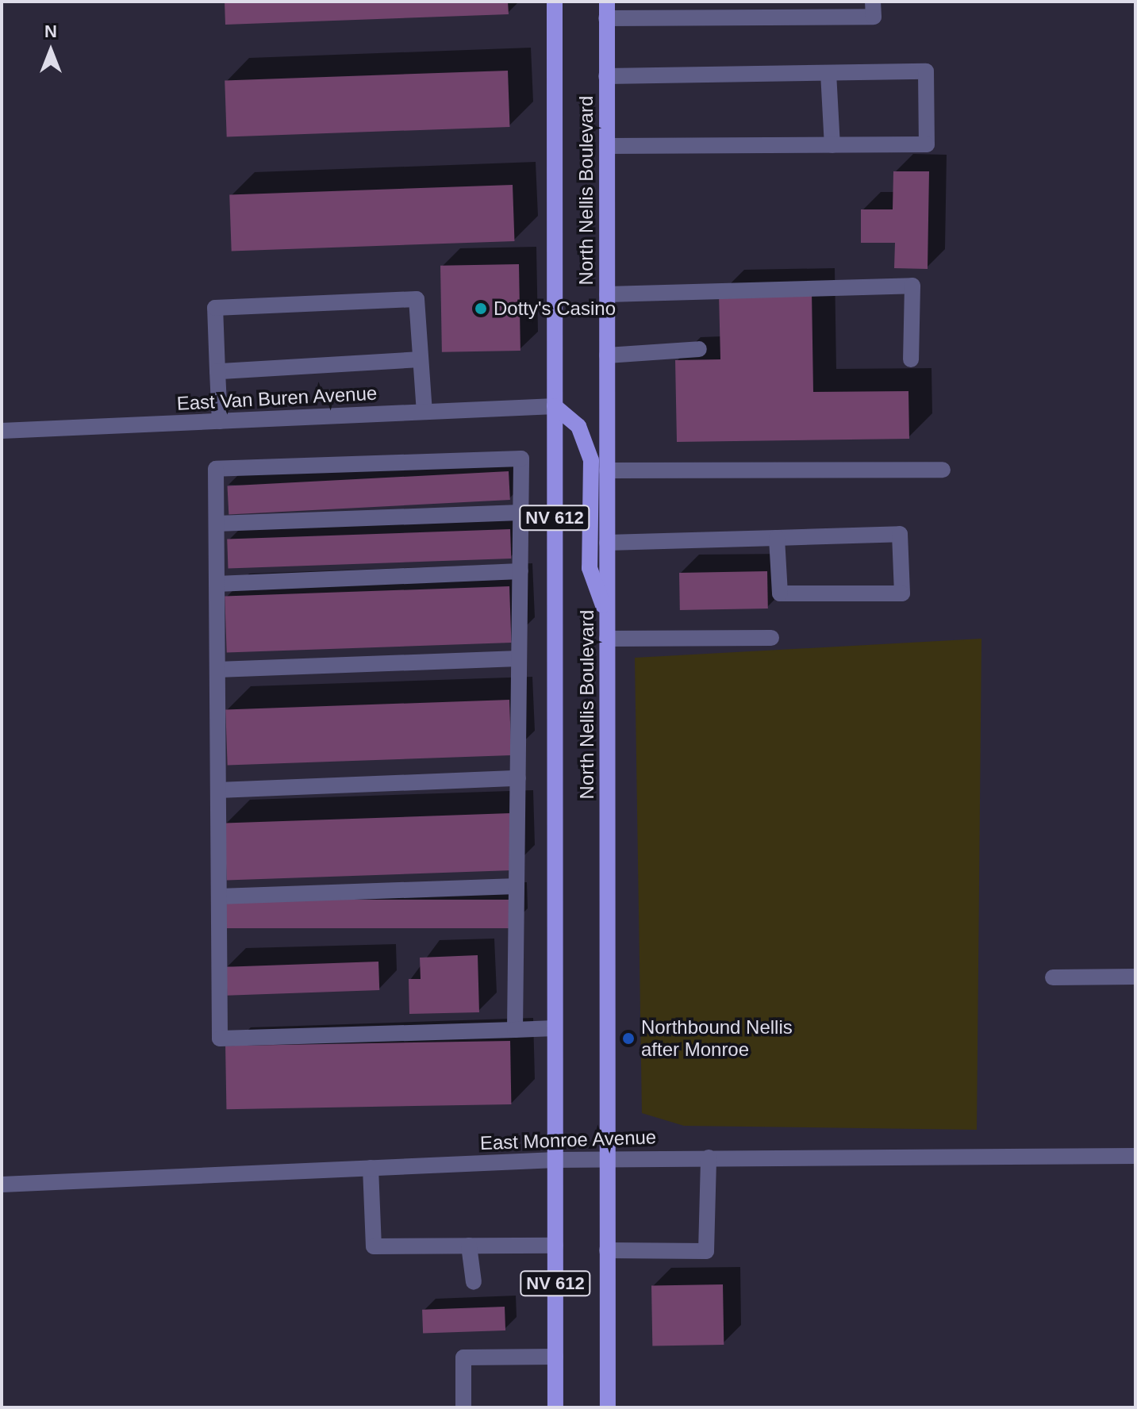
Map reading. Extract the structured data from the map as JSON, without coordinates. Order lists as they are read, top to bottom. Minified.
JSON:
{"streets":{"main road":["North Nellis Boulevard","NV 612"],"street":["East Van Buren Avenue","East Monroe Avenue"]},"crossings":[["North Nellis Boulevard","East Van Buren Avenue"],["North Nellis Boulevard","East Monroe Avenue"]],"places":["Dotty's Casino","Northbound Nellis after Monroe"],"north":"top"}
